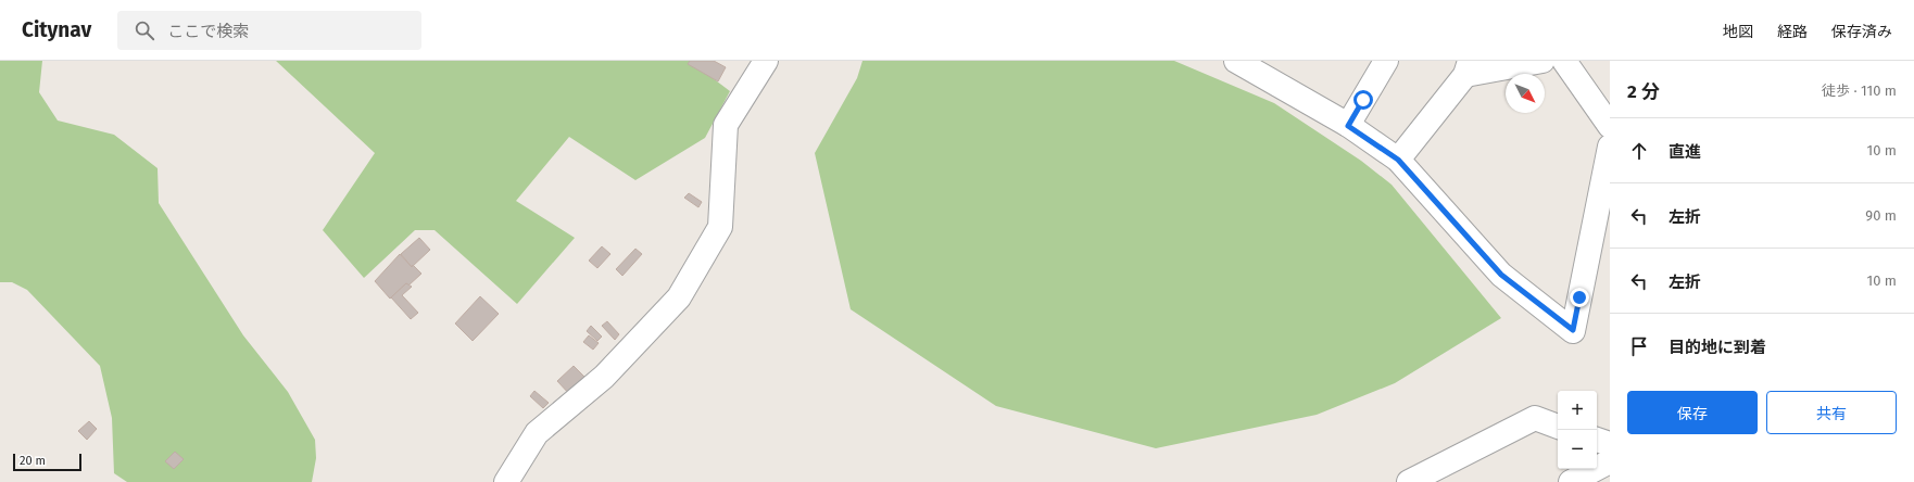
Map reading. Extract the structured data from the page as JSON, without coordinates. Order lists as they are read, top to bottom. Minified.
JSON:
{"scale_bar":"20 m","north":"bottom right","page":{"header":"Citynav","search":"ここで検索","nav":["地図","経路","保存済み"],"heading":["2 分","徒歩 · 110 m"],"list":[["直進","10 m"],["左折","90 m"],["左折","10 m"],"目的地に到着"],"buttons":["保存","共有"],"map_buttons":["+","−"],"scale":"20 m"}}
